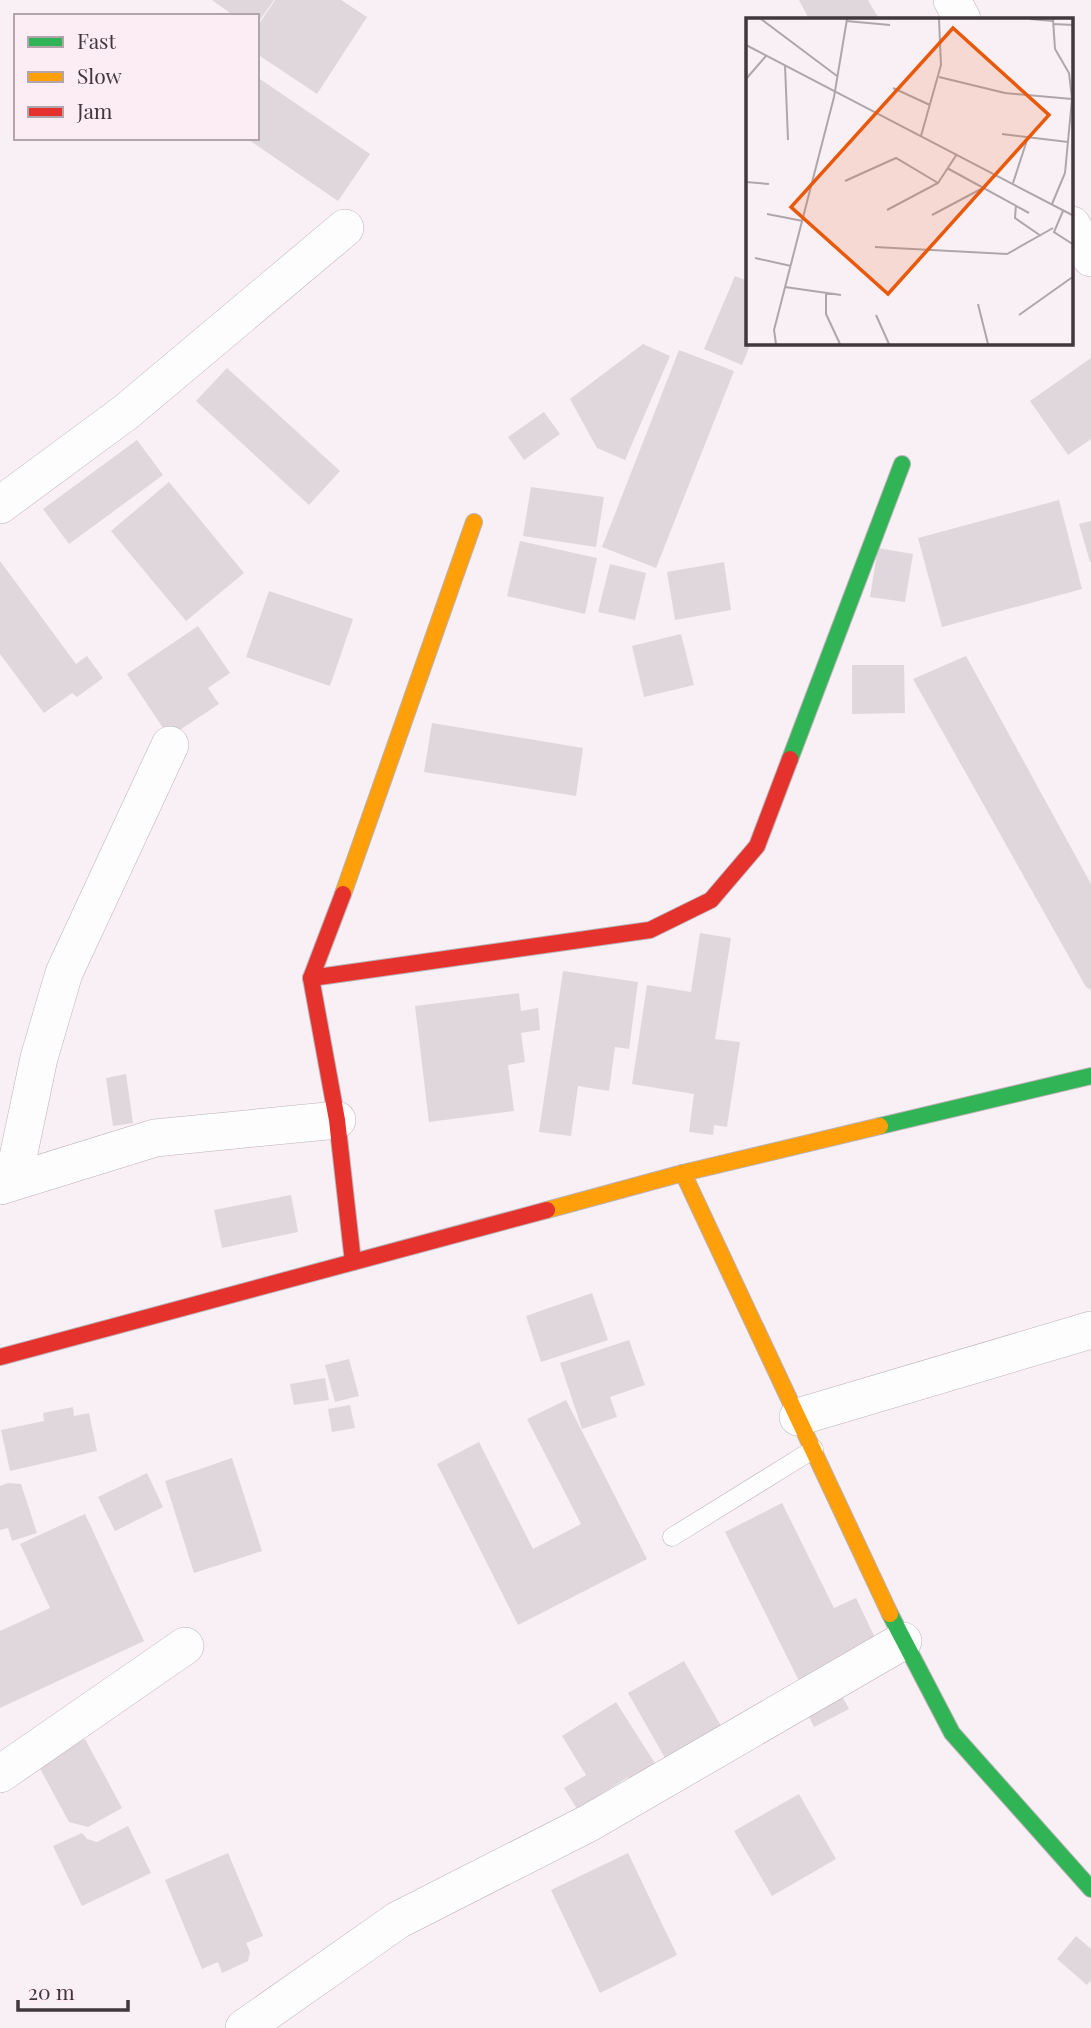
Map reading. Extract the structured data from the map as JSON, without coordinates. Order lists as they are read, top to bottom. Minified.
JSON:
{"legend":["Fast","Slow","Jam"],"scale_bar":"20 m"}
